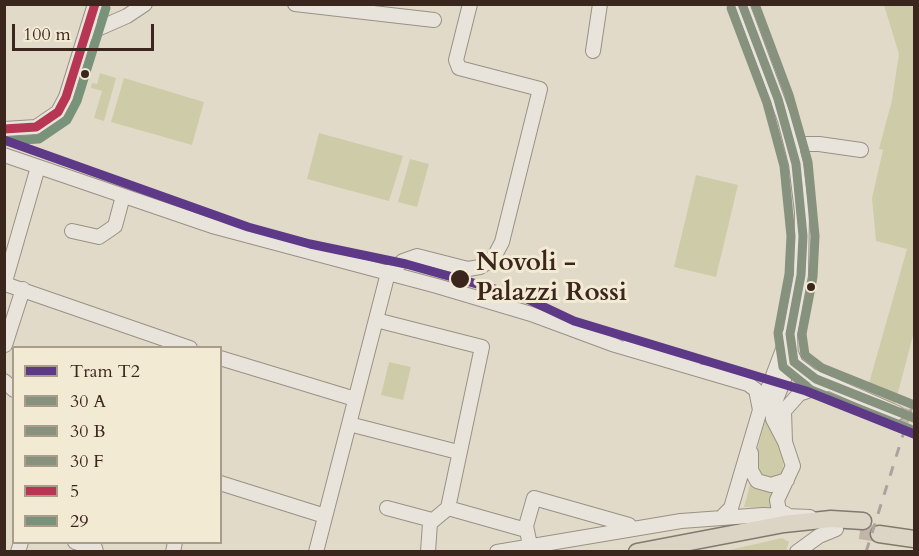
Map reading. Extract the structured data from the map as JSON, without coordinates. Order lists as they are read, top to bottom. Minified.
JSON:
{"places":["Novoli - Palazzi Rossi"],"lines":["transit line 5","transit line 29","tram line T2"],"legend":["Tram T2","30 A","30 B","30 F","5","29"],"scale_bar":"100 m"}
